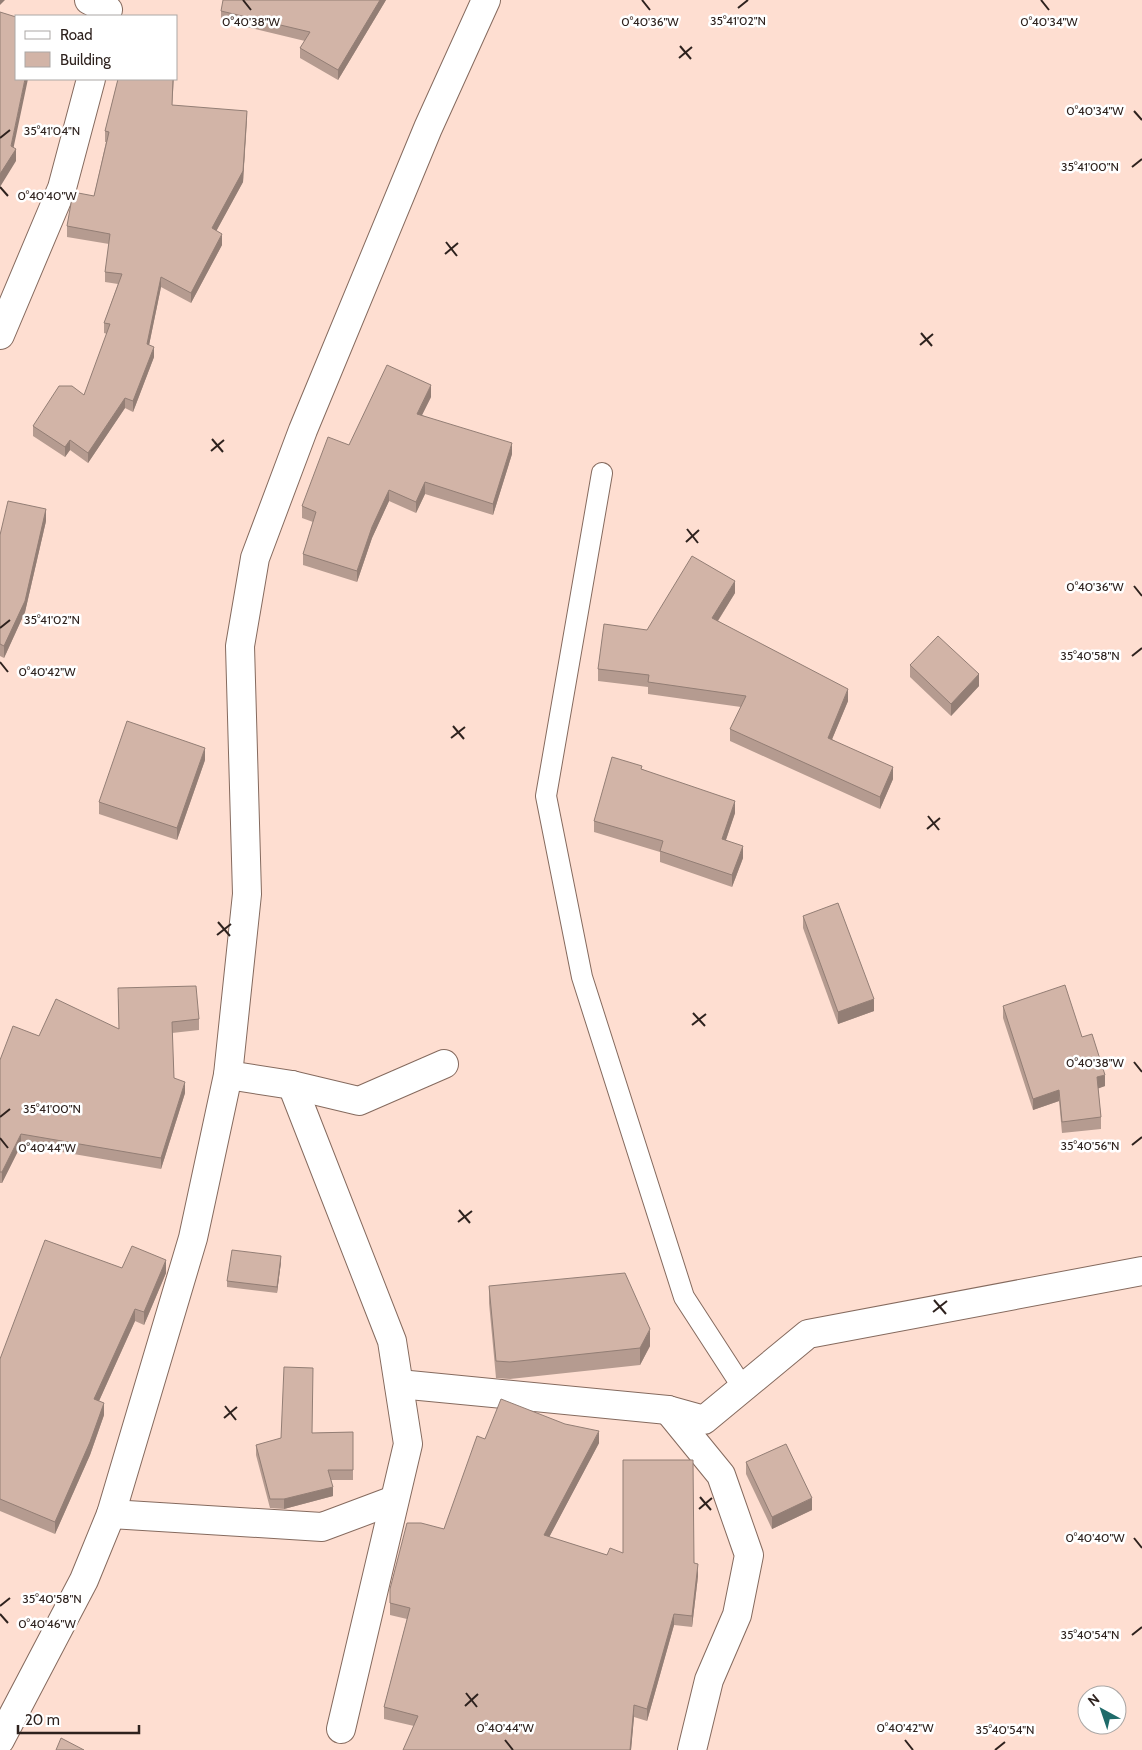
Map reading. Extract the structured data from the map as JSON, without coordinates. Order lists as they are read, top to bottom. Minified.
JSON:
{"legend":["Road","Building"],"scale_bar":"20 m","north":"top left","coordinates":["35°41'02\"N","0°40'34\"W","0°40'38\"W","0°40'36\"W","35°41'04\"N","35°41'00\"N","0°40'40\"W","35°40'58\"N","0°40'42\"W","35°40'56\"N","0°40'44\"W","0°40'46\"W","35°40'54\"N"]}
